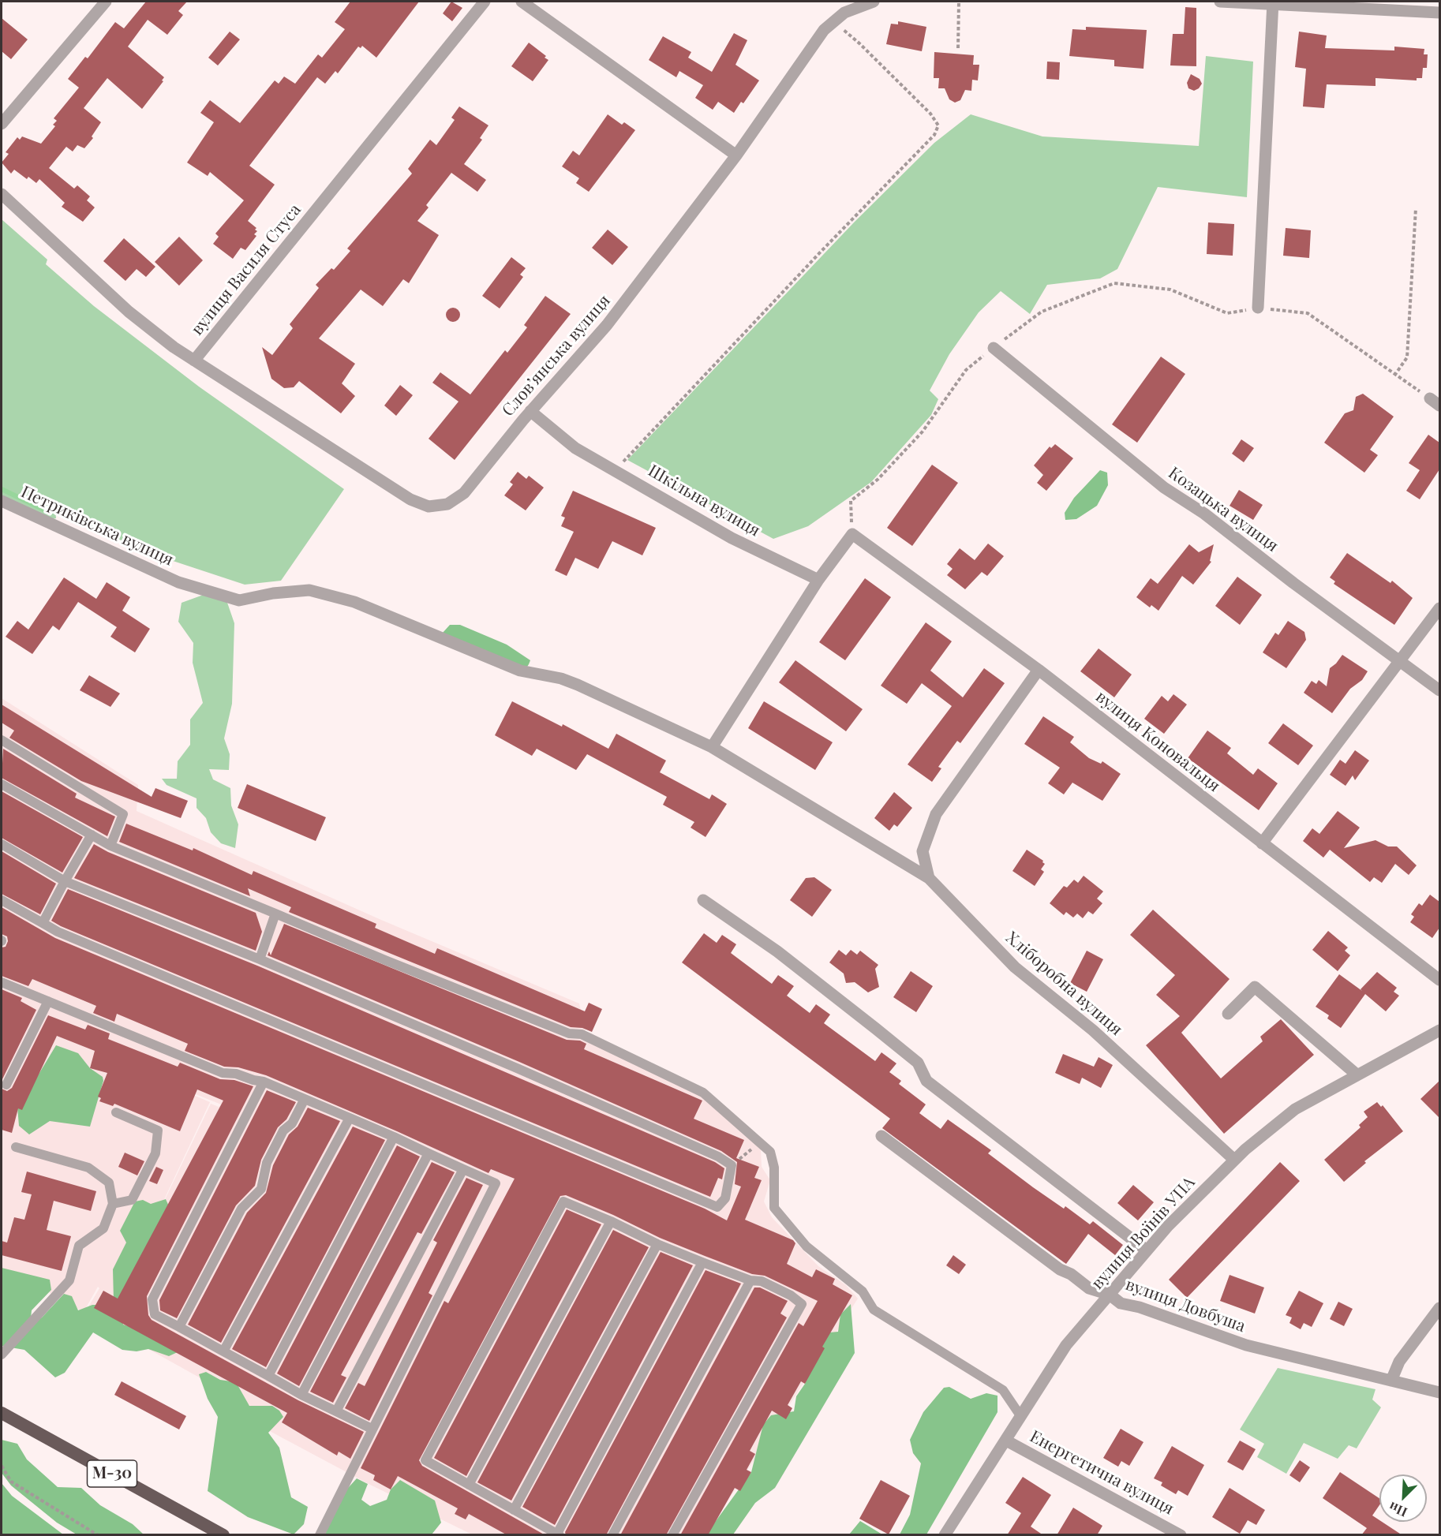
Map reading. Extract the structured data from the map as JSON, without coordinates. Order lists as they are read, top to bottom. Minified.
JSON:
{"streets":{"highway":["М-30"],"street":["вулиця Василя Стуса","Словʼянська вулиця","Шкільна вулиця","Козацька вулиця","Петриківська вулиця","вулиця Коновальця","Хліборобна вулиця","вулиця Воїнів УПА","вулиця Довбуша","Енергетична вулиця"]},"crossings":[["вулиця Василя Стуса","Словʼянська вулиця"],["Словʼянська вулиця","Шкільна вулиця"],["Петриківська вулиця","Хліборобна вулиця"],["Хліборобна вулиця","вулиця Воїнів УПА"],["вулиця Воїнів УПА","вулиця Довбуша"],["вулиця Воїнів УПА","Енергетична вулиця"]],"north":"bottom left"}
